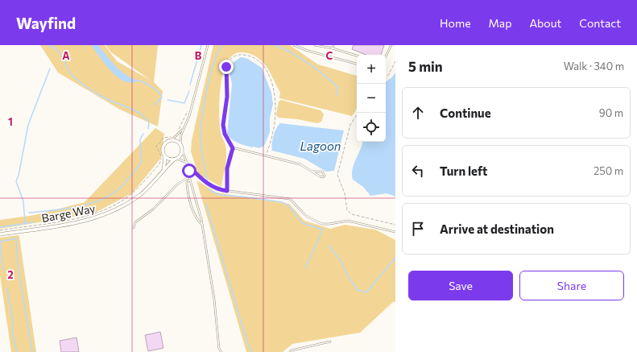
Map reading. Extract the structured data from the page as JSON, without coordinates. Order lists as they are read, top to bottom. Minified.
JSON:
{"streets":{"street":["Barge Way"]},"water":["Lagoon"],"page":{"header":"Wayfind","nav":["Home","Map","About","Contact"],"heading":["5 min","Walk · 340 m"],"map_buttons":["+","−"],"list":[["Continue","90 m"],["Turn left","250 m"],"Arrive at destination"],"buttons":["Save","Share"]},"grid":{"columns":["A","B","C"],"rows":["1","2"]}}
